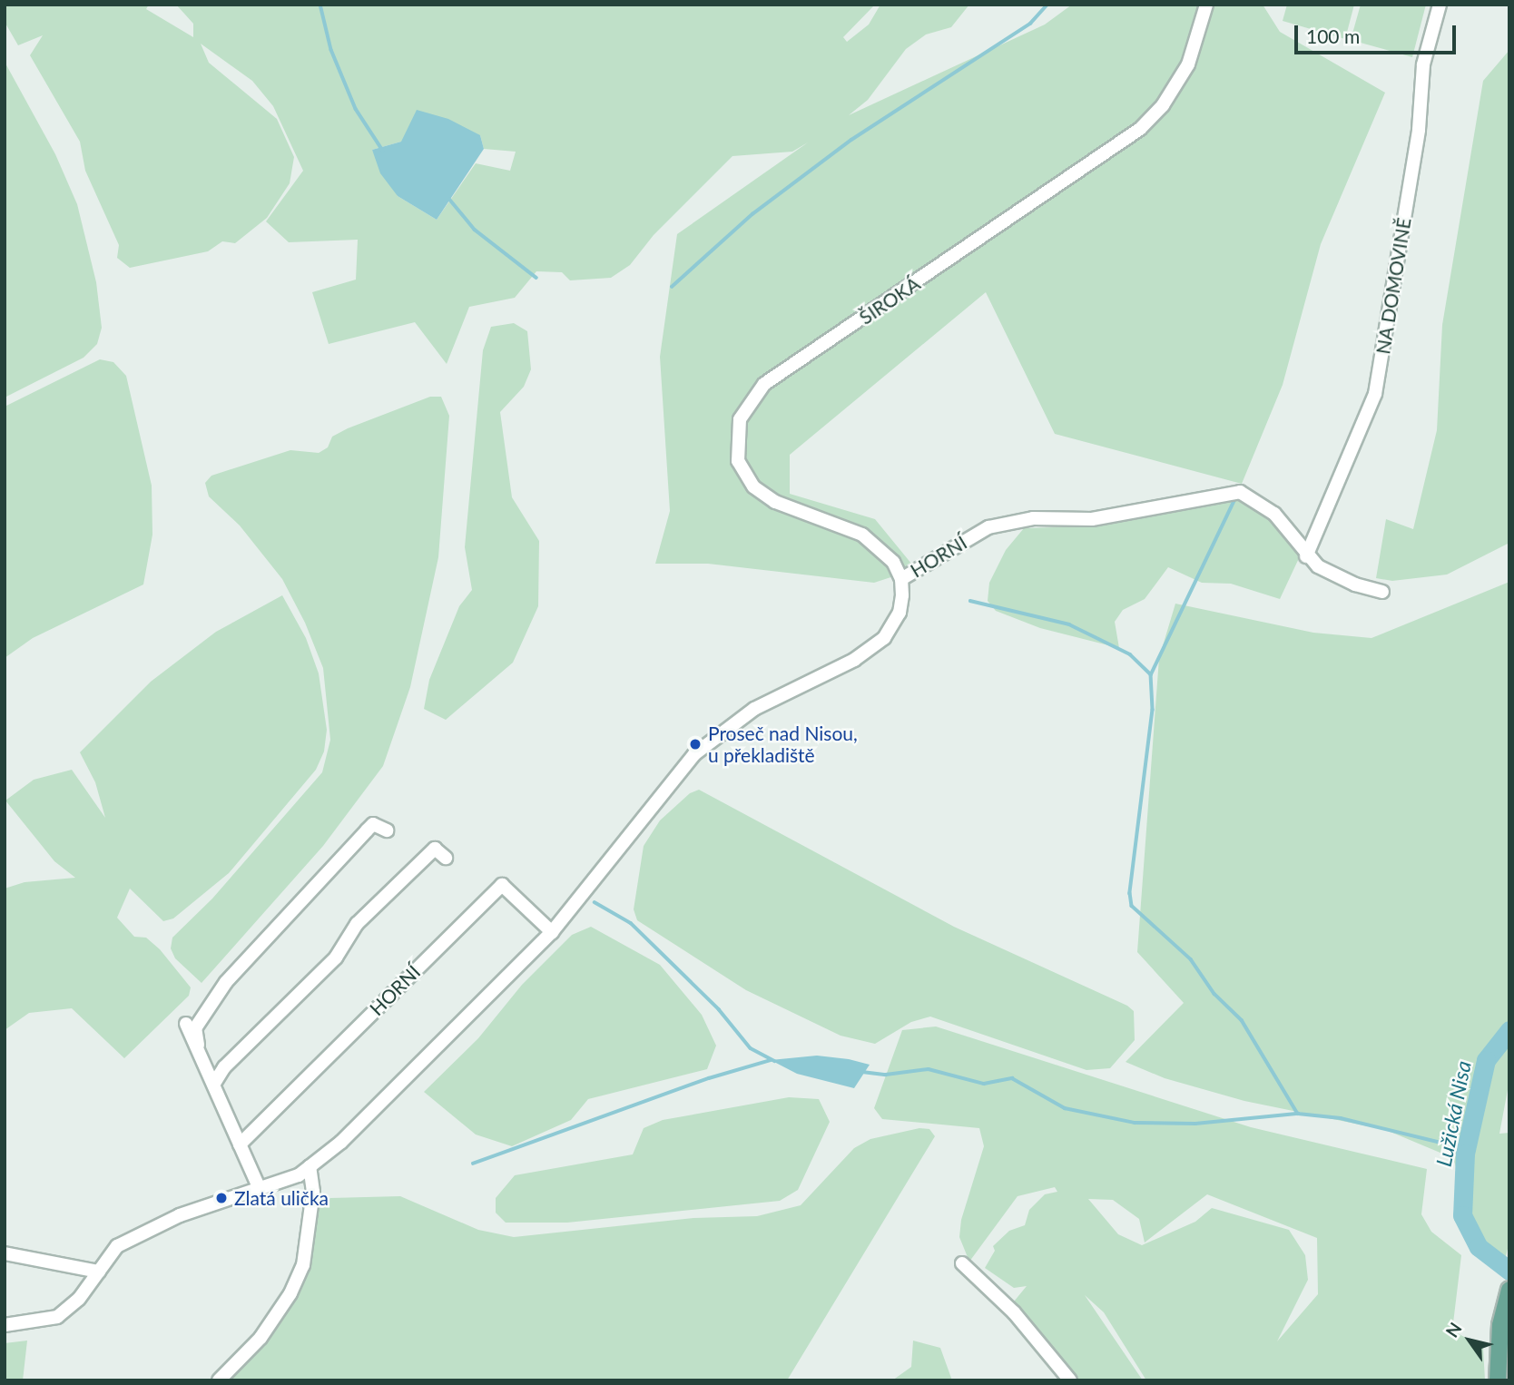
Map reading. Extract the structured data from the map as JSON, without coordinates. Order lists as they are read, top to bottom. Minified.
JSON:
{"streets":{"street":["NA DOMOVINĚ","ŠIROKÁ","HORNÍ"]},"crossings":[["NA DOMOVINĚ","HORNÍ"],["ŠIROKÁ","HORNÍ"]],"water":["Lužická Nisa"],"places":["Proseč nad Nisou, u překladiště","Zlatá ulička"],"scale_bar":"100 m","north":"top left"}
